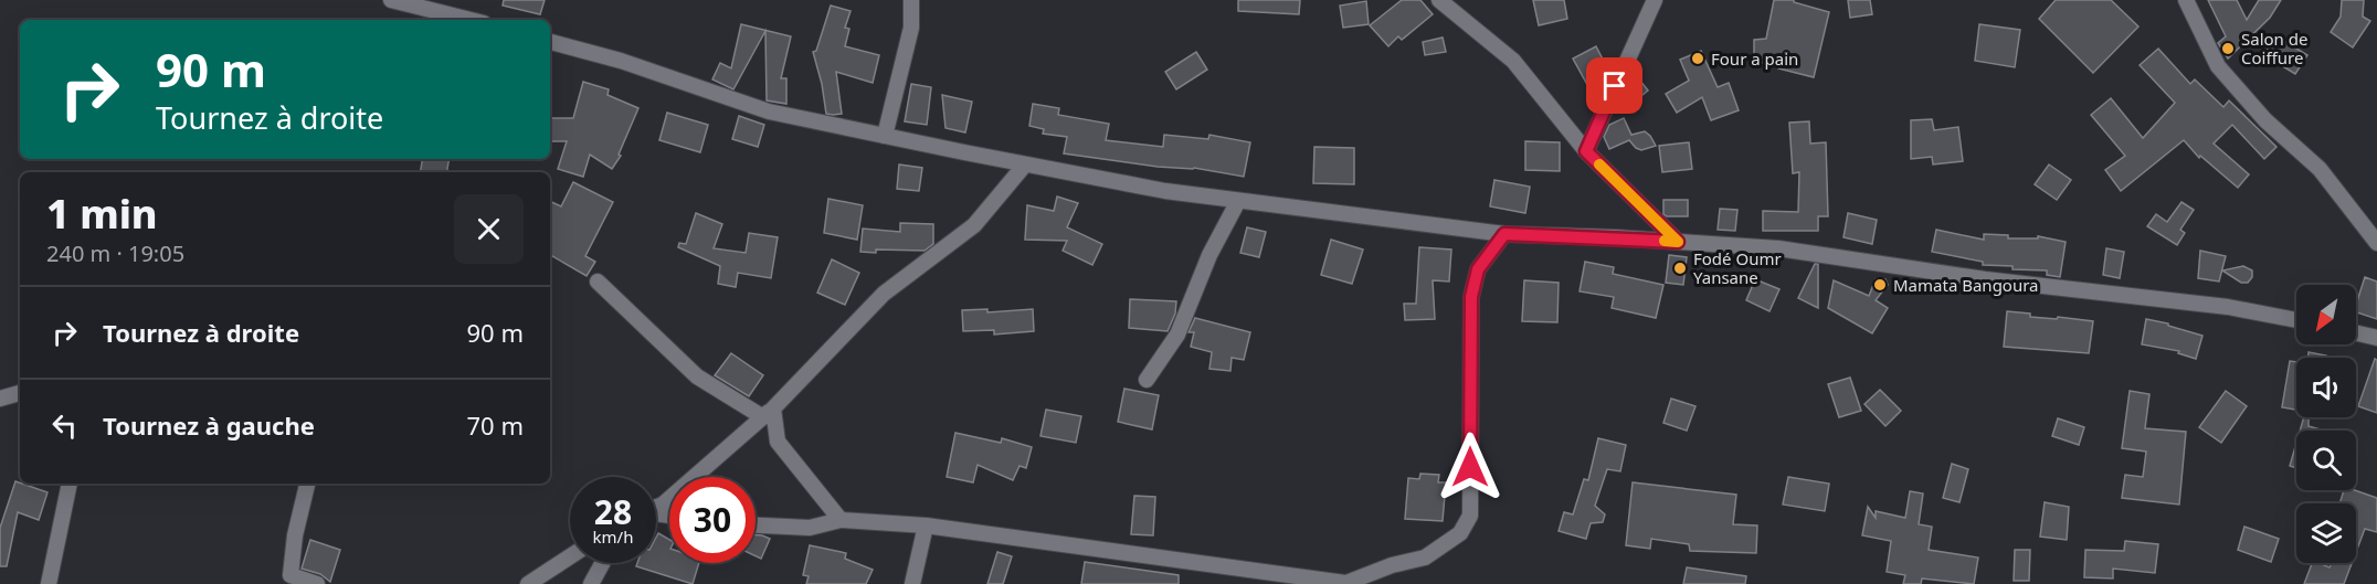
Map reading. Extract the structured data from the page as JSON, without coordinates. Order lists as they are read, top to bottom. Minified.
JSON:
{"places":["Salon de Coiffure","Four a pain","Fodé Oumr Yansane","Mamata Bangoura"],"north":"bottom left","page":{"turn":["90 m","Tournez à droite"],"heading":["1 min","240 m · 19:05"],"list":[{"name":"Tournez à droite","value":"90 m"},{"name":"Tournez à gauche","value":"70 m"}],"speed":"28 km/h","limit":"30"}}
